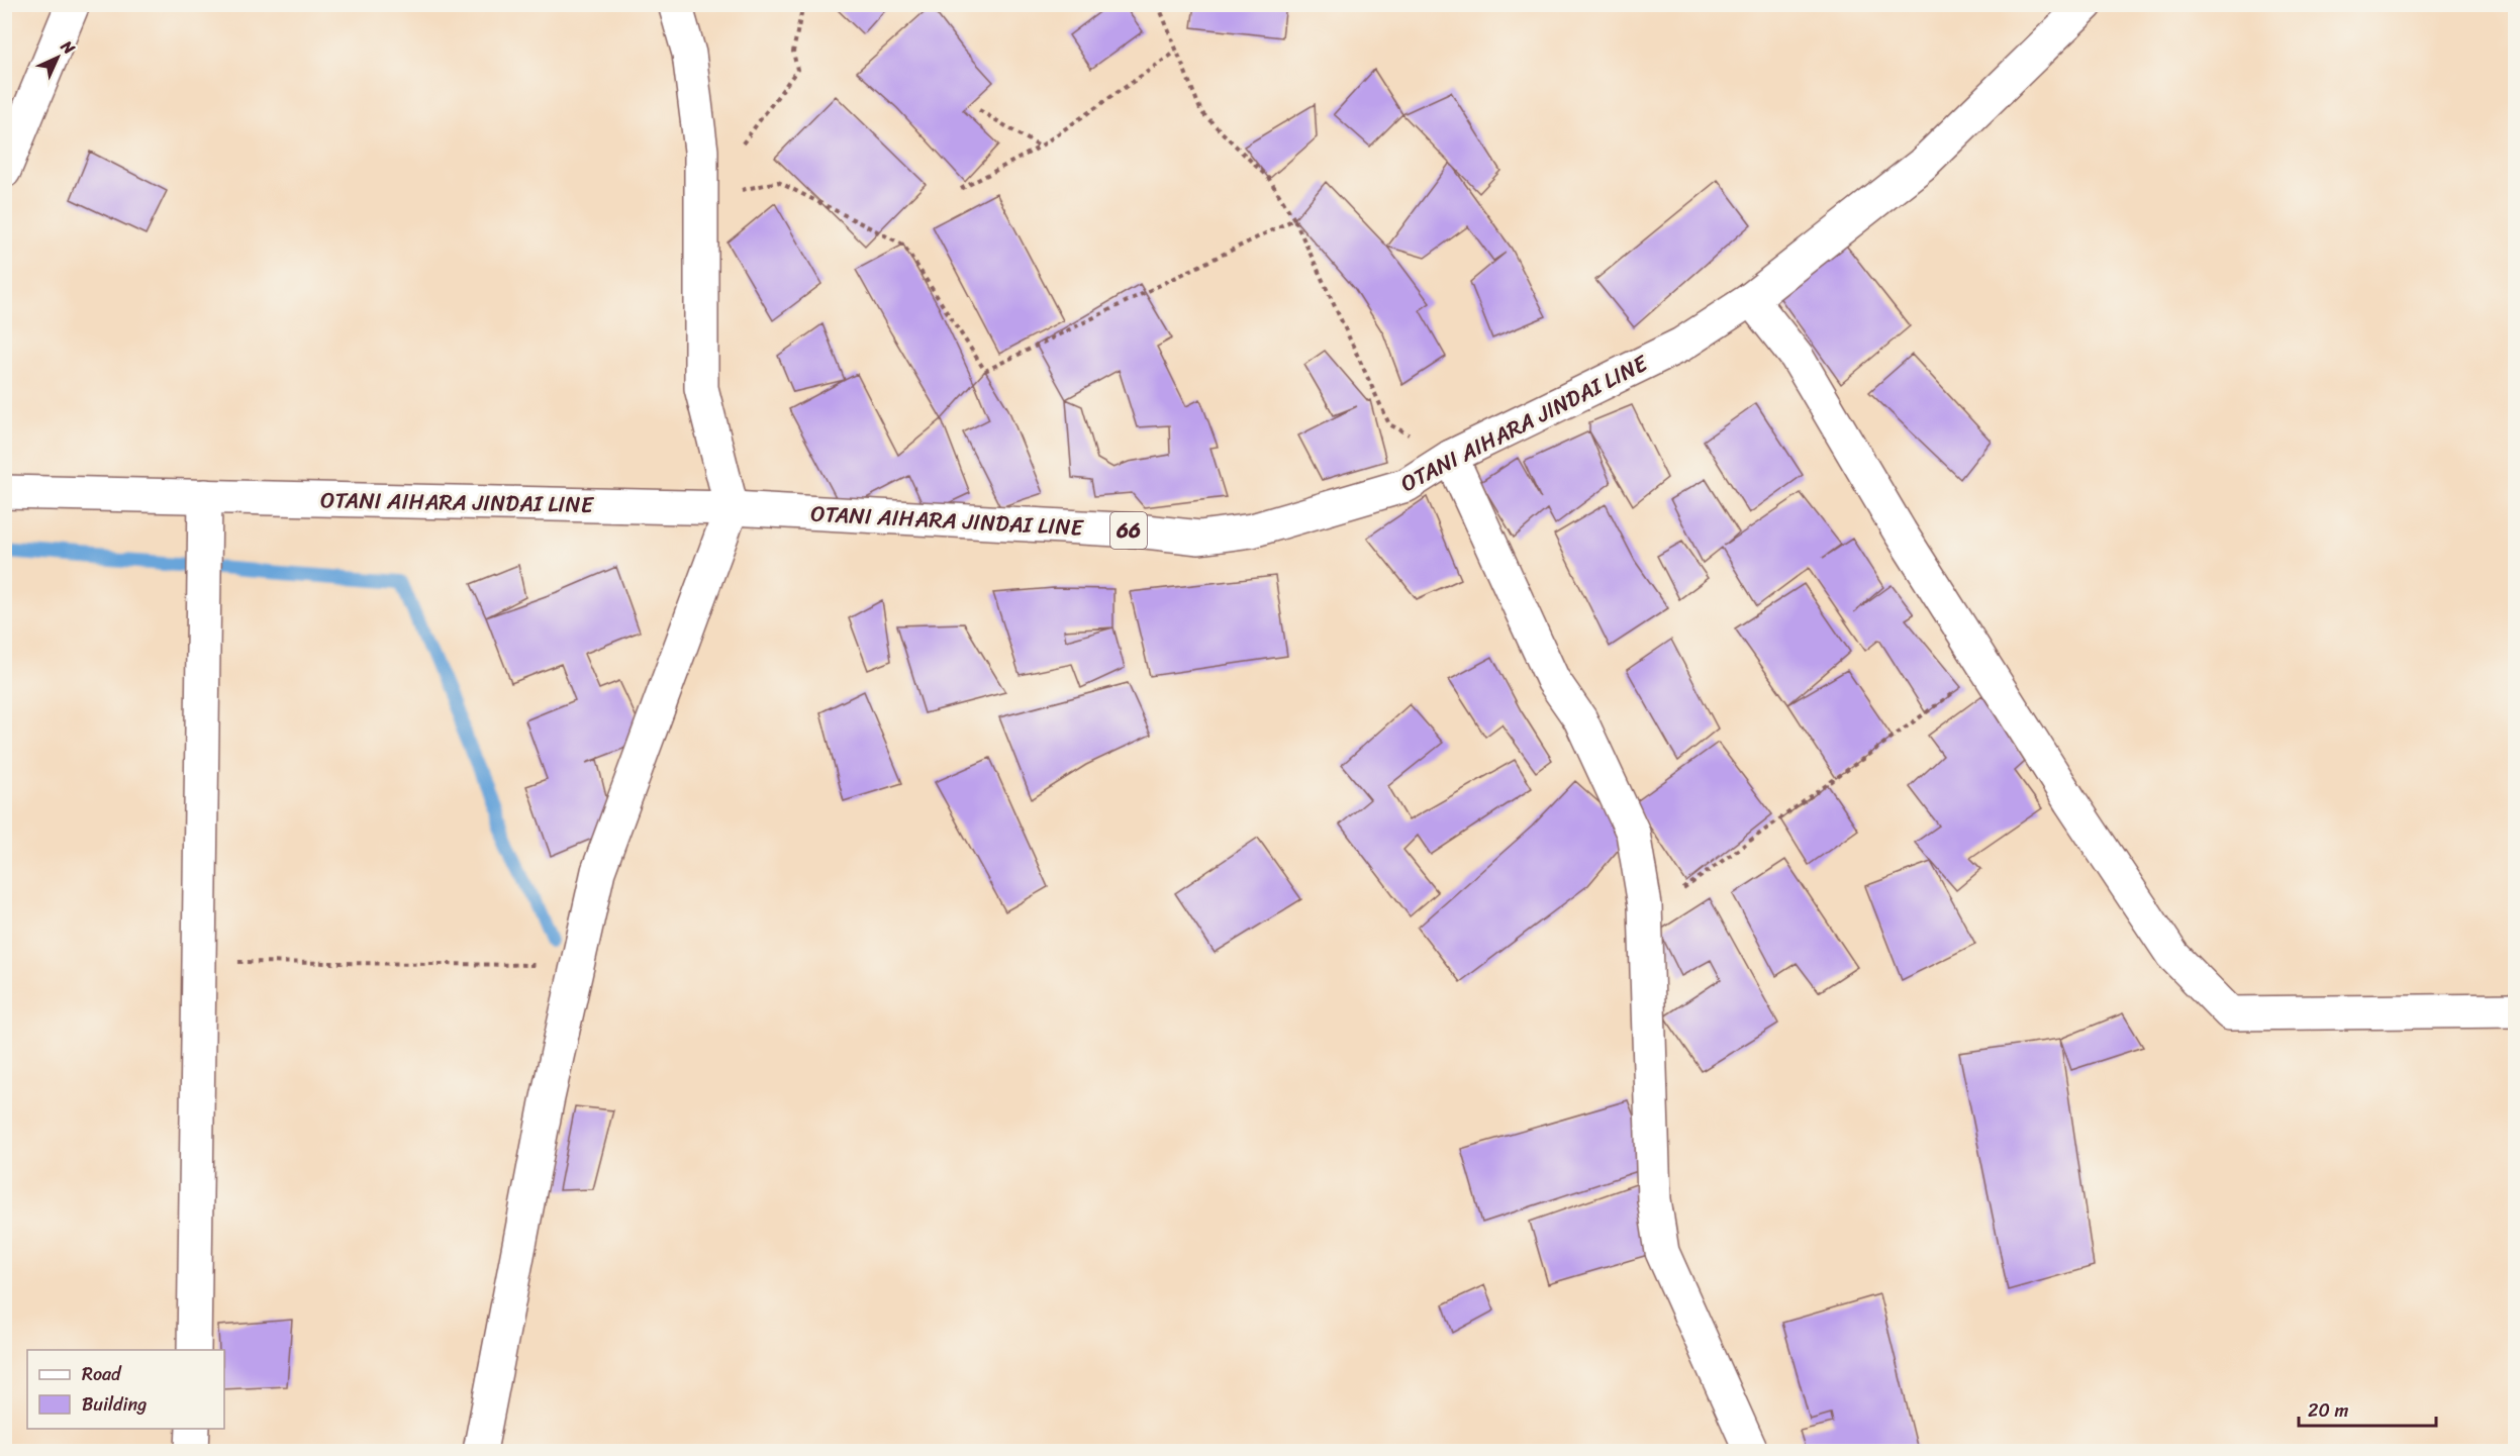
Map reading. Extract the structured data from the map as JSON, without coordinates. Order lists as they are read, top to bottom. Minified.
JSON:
{"streets":{"street":["OTANI AIHARA JINDAI LINE","66"]},"legend":["Road","Building"],"scale_bar":"20 m","north":"top right"}
